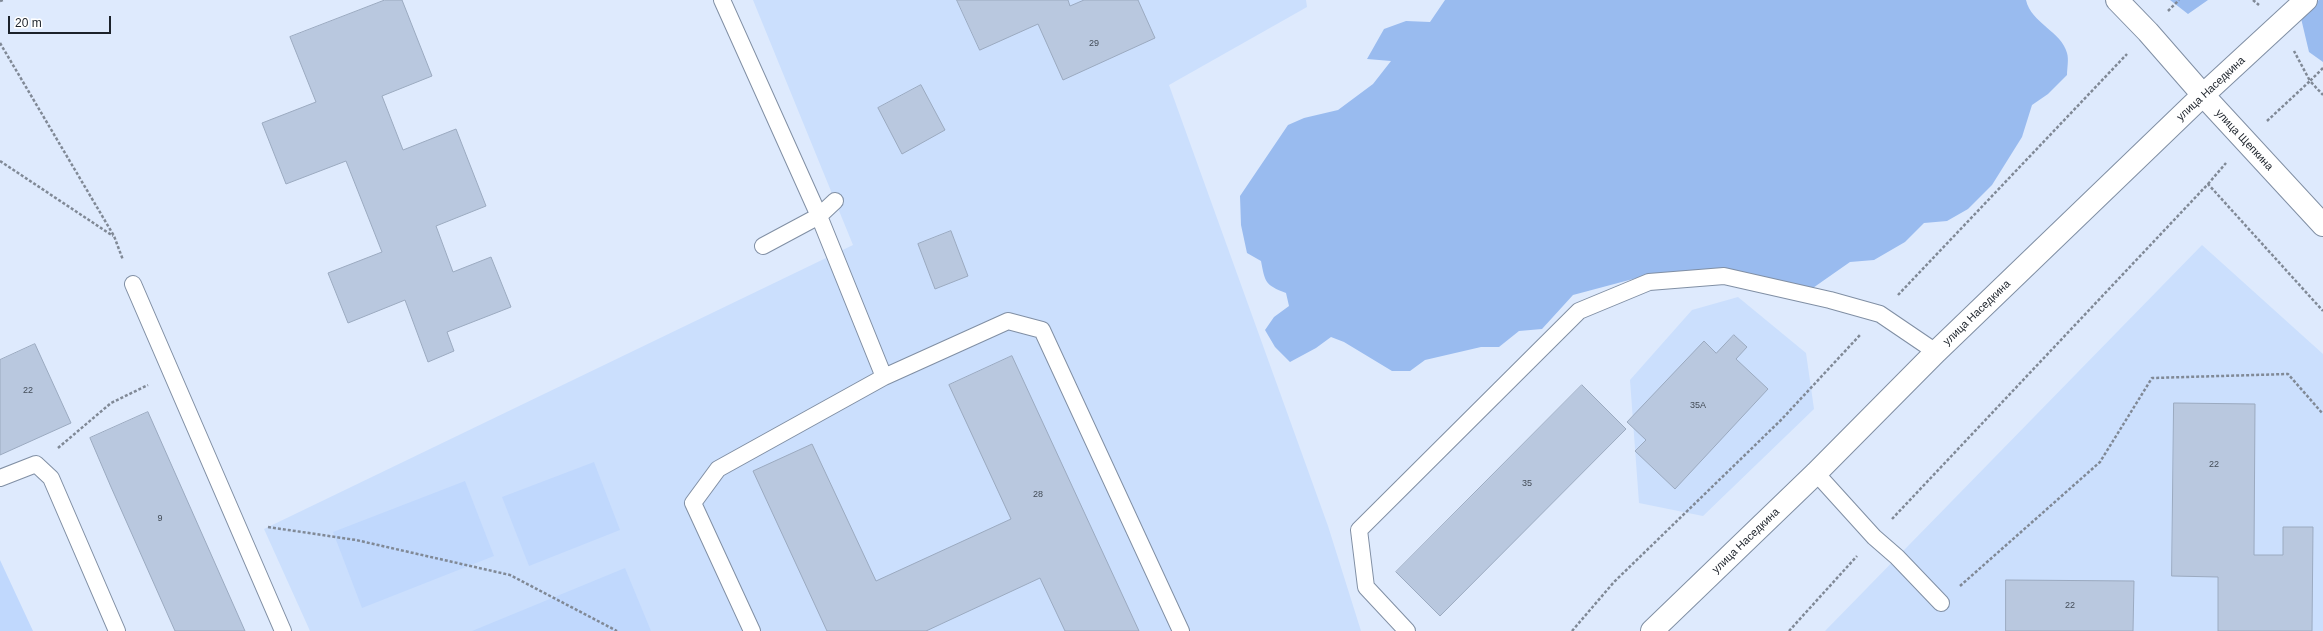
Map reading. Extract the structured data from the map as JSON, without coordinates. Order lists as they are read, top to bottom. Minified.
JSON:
{"streets":{"main road":["улица Наседкина","улица Щепкина"]},"crossings":[["улица Наседкина","улица Щепкина"]],"house_numbers":["29","22","35А","22","35","28","9","22"],"scale_bar":"20 m"}
